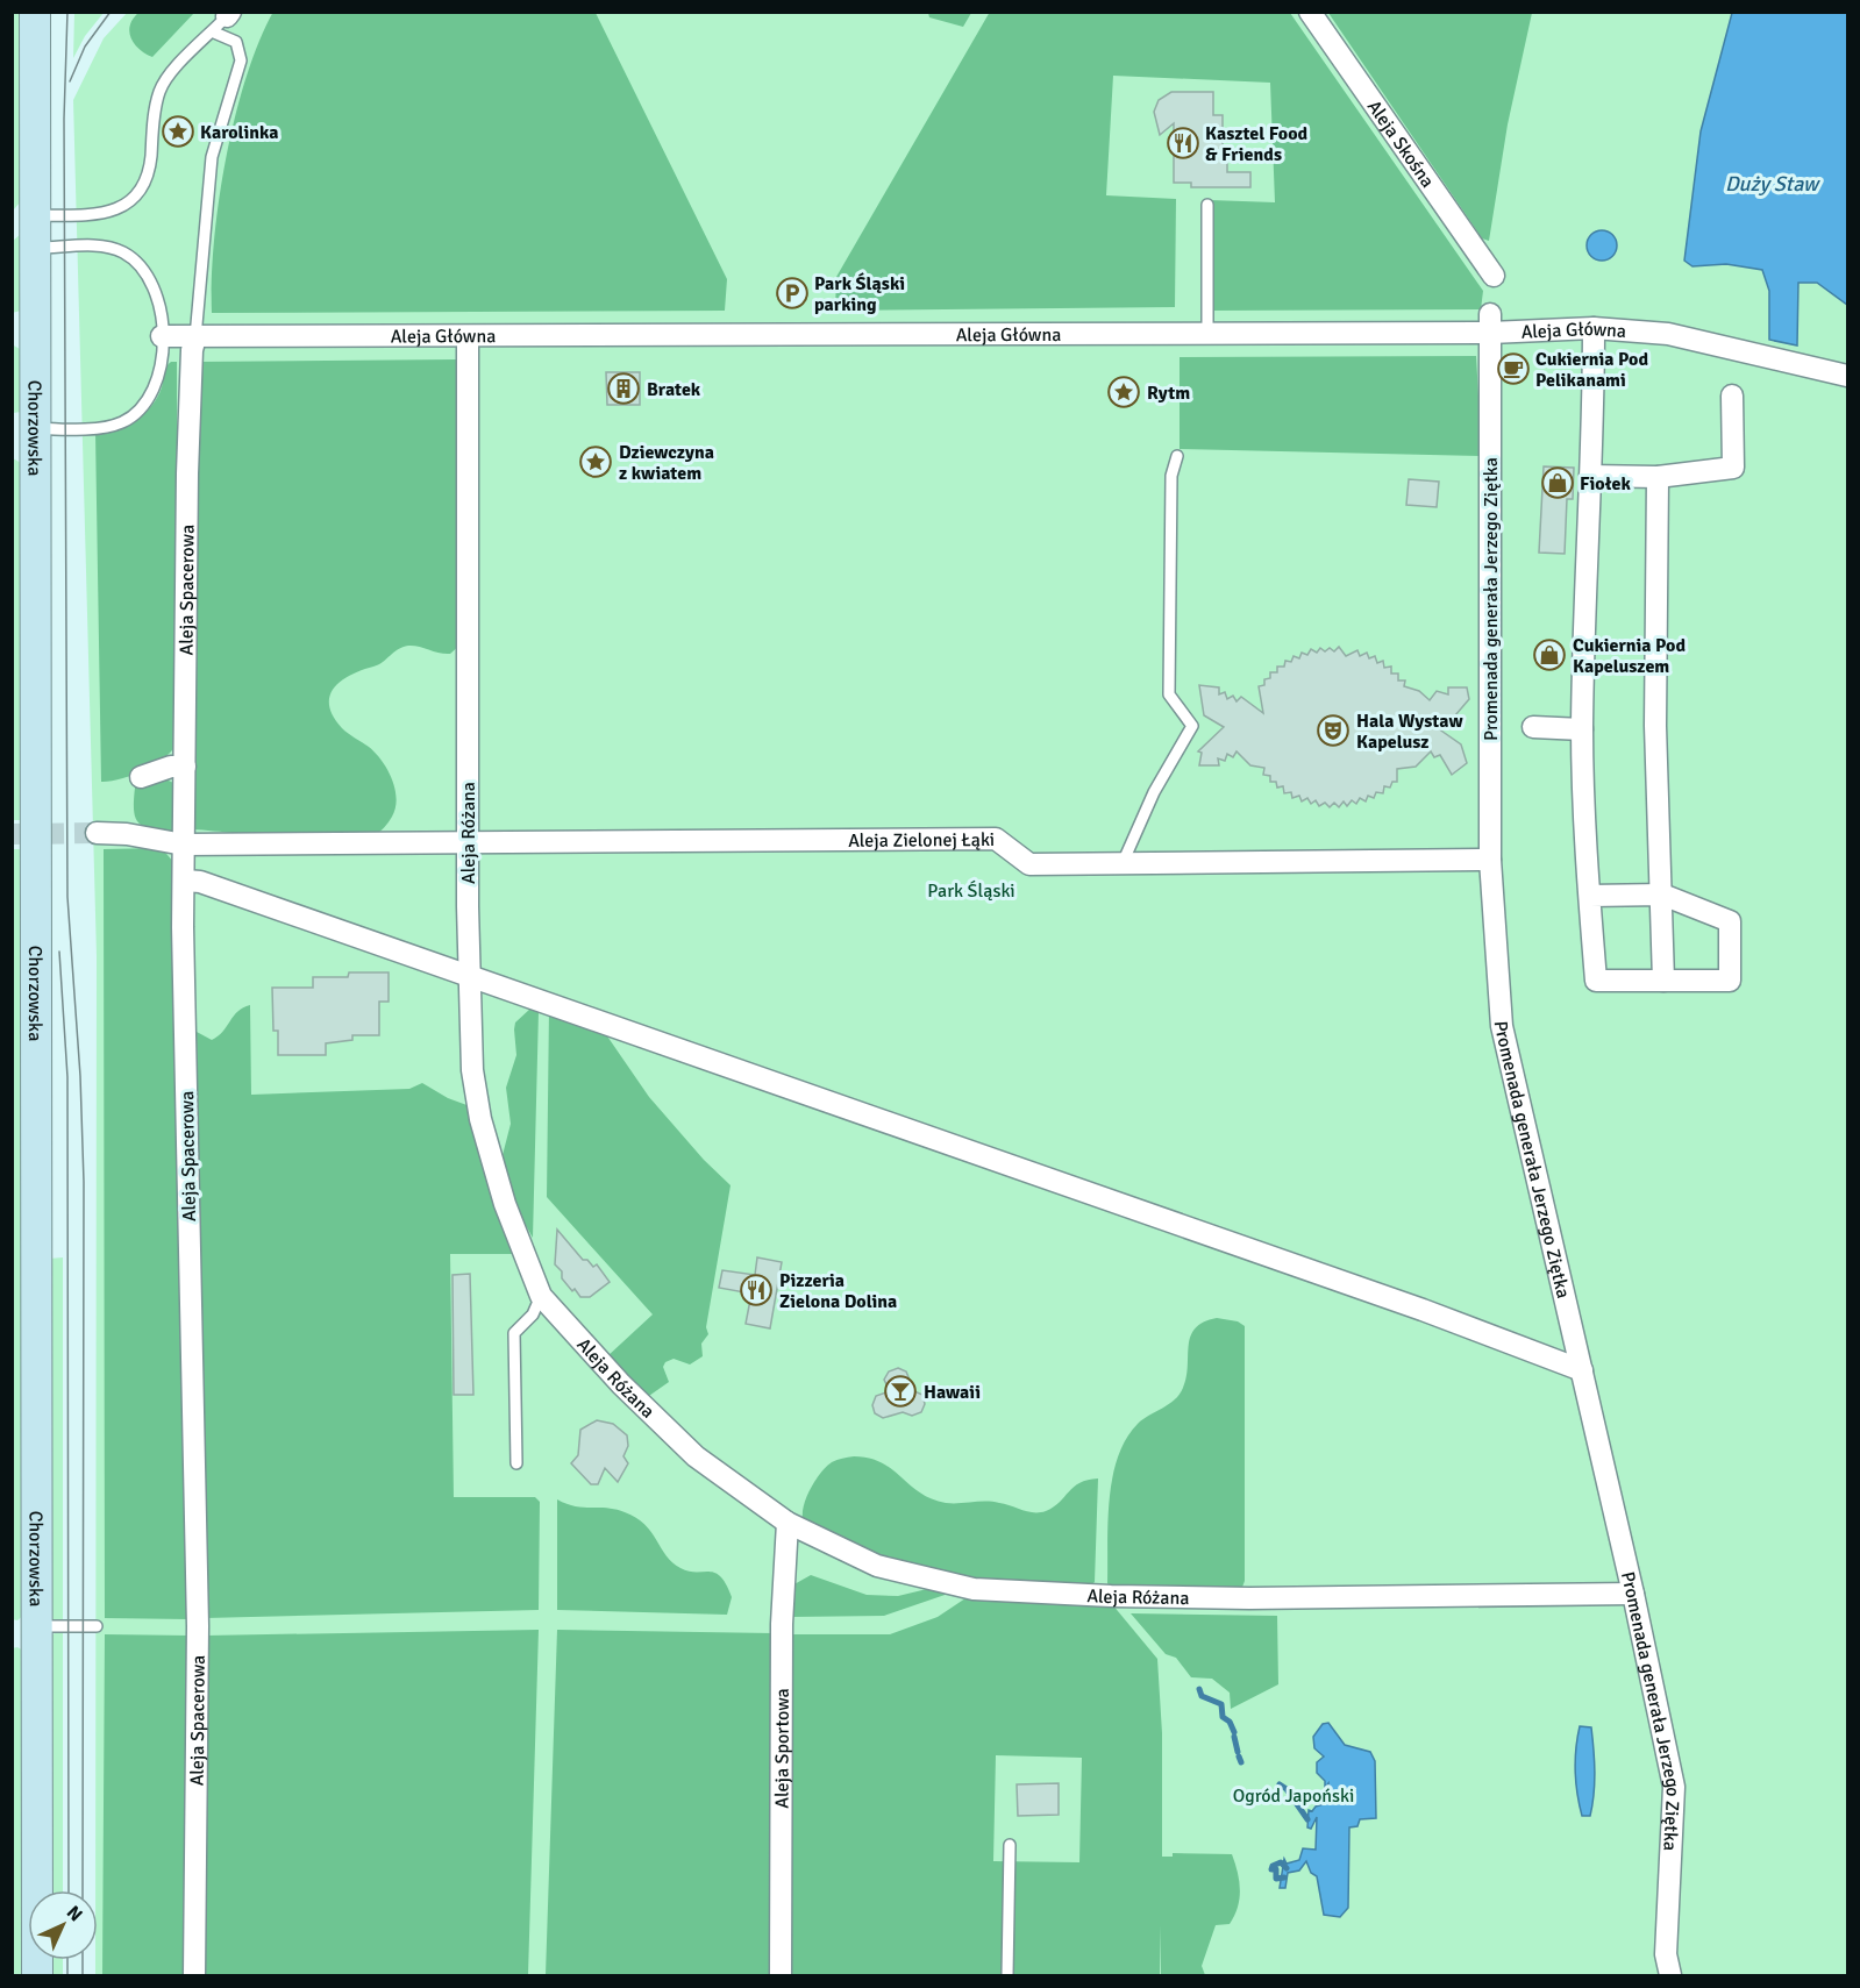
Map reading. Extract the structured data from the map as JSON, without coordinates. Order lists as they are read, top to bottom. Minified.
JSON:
{"streets":{"main road":["Chorzowska"],"street":["Aleja Skośna","Aleja Główna","Aleja Spacerowa","Promenada generała Jerzego Ziętka","Aleja Różana","Aleja Zielonej Łąki","Aleja Sportowa"]},"crossings":[["Aleja Główna","Chorzowska"],["Aleja Główna","Aleja Spacerowa"],["Aleja Główna","Promenada generała Jerzego Ziętka"],["Aleja Główna","Aleja Różana"],["Aleja Spacerowa","Aleja Zielonej Łąki"],["Promenada generała Jerzego Ziętka","Aleja Różana"],["Promenada generała Jerzego Ziętka","Aleja Zielonej Łąki"],["Aleja Różana","Aleja Zielonej Łąki"],["Aleja Różana","Aleja Sportowa"]],"water":["Duży Staw"],"parks":["Park Śląski","Ogród Japoński"],"places":{"place":["Karolinka","Rytm","Dziewczyna z kwiatem"],"restaurant":["Kasztel Food & Friends","Pizzeria Zielona Dolina"],"parking":["Park Śląski parking"],"cafe":["Cukiernia Pod Pelikanami"],"building":["Bratek"],"shop":["Fiołek","Cukiernia Pod Kapeluszem"],"theatre":["Hala Wystaw Kapelusz"],"bar":["Hawaii"]},"north":"top right"}
